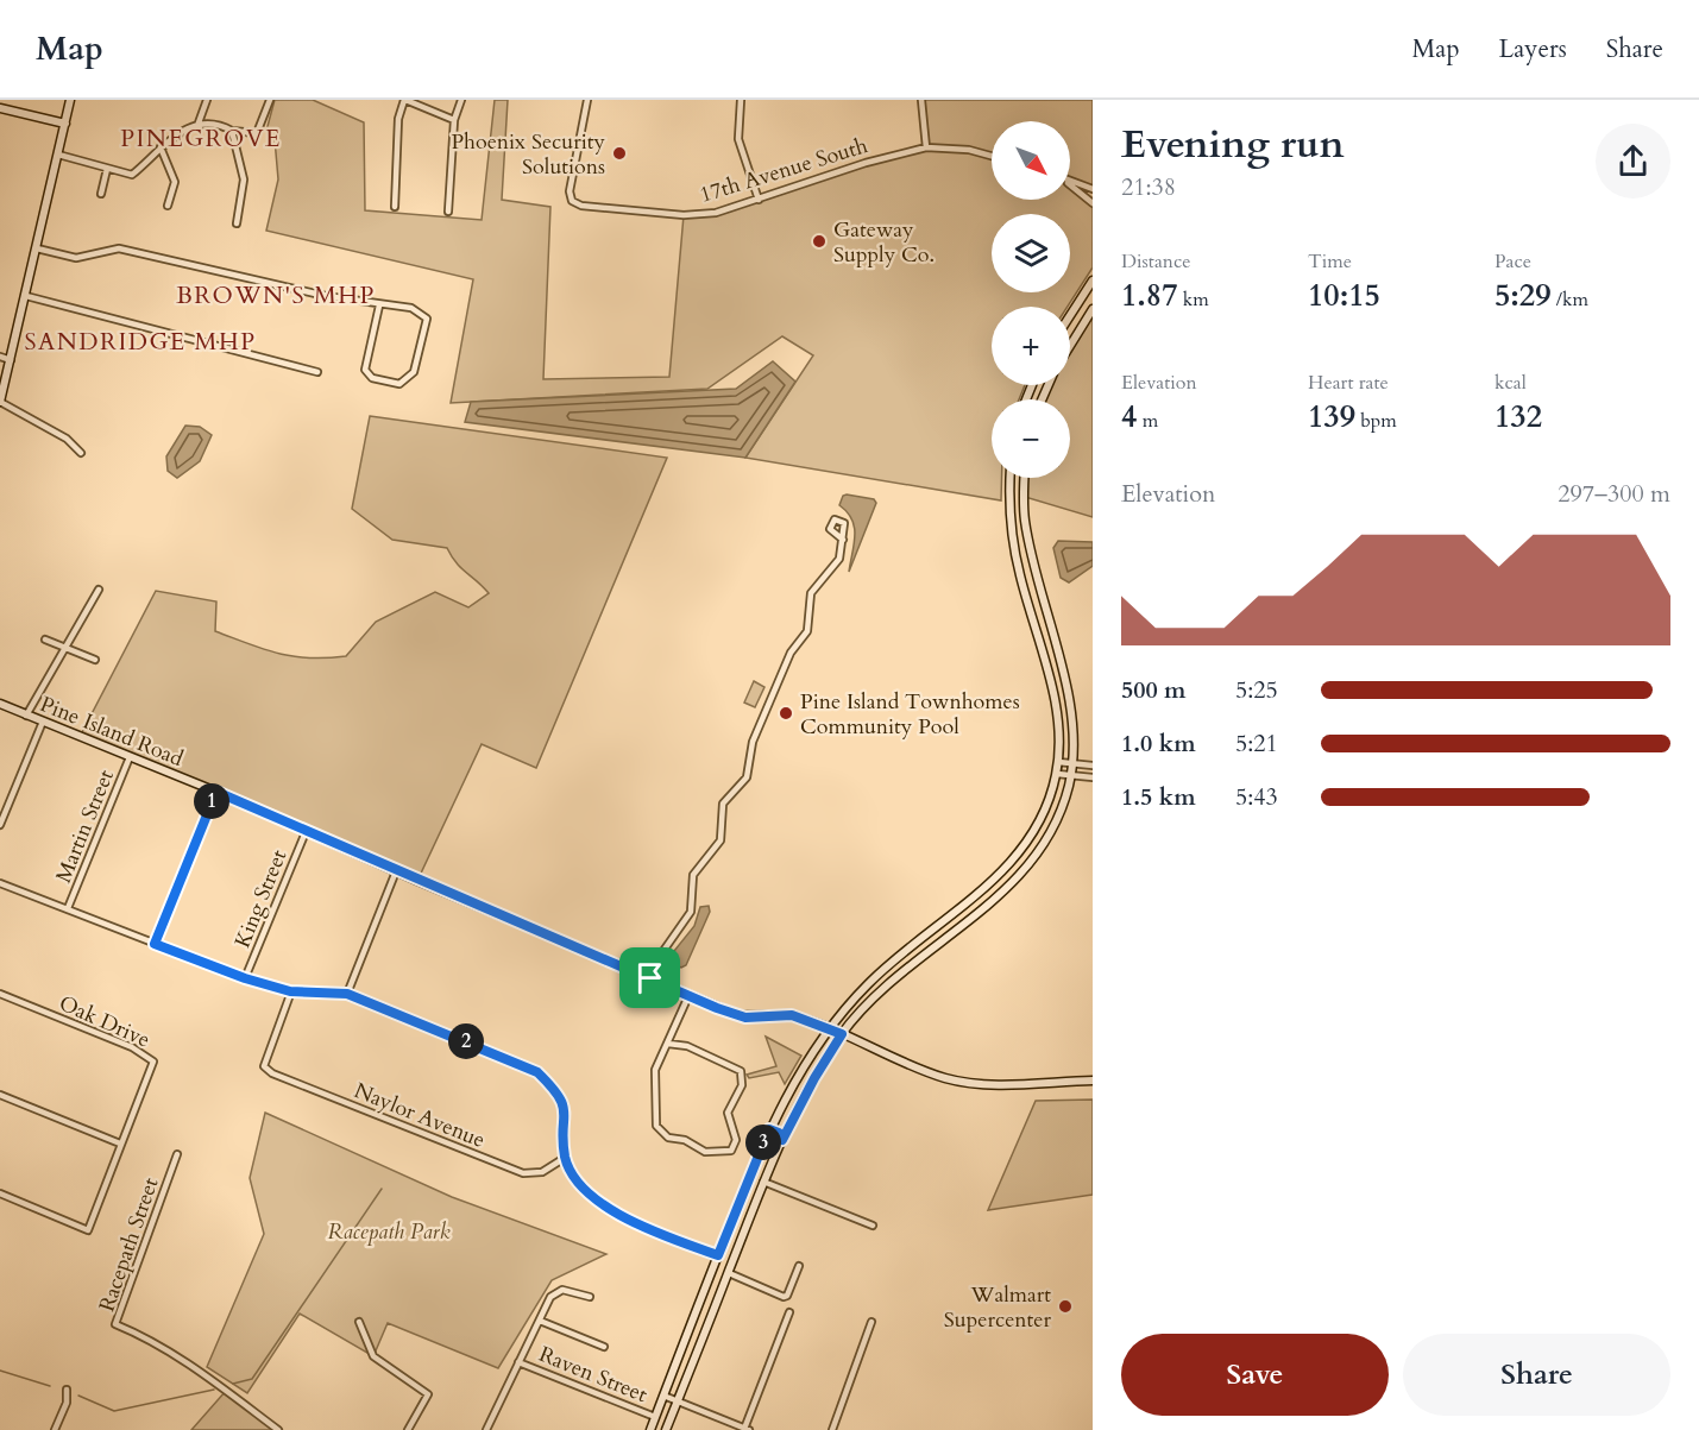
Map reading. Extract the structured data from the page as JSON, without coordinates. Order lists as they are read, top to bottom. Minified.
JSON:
{"streets":{"main road":["Pine Island Road"],"street":["17th Avenue South","Martin Street","King Street","Oak Drive","Naylor Avenue","Racepath Street","Raven Street"]},"crossings":[["Pine Island Road","Martin Street"],["Pine Island Road","King Street"]],"districts":["PINEGROVE","BROWN'S MHP","SANDRIDGE MHP"],"parks":["Racepath Park"],"places":["Phoenix Security Solutions","Gateway Supply Co.","Pine Island Townhomes Community Pool","Walmart Supercenter"],"north":"bottom right","page":{"header":"Map","nav":["Map","Layers","Share"],"heading":["Evening run","21:38"],"map_buttons":["+","−"],"stats":[["Distance","1.87 km"],["Time","10:15"],["Pace","5:29 /km"],["Elevation","4 m"],["Heart rate","139 bpm"],["kcal","132"]],"chart":["Elevation","297–300 m"],"list":[{"name":"500 m","note":"5:25"},{"name":"1.0 km","note":"5:21"},{"name":"1.5 km","note":"5:43"}],"pins":["1","2","3"],"buttons":["Save","Share"]}}
